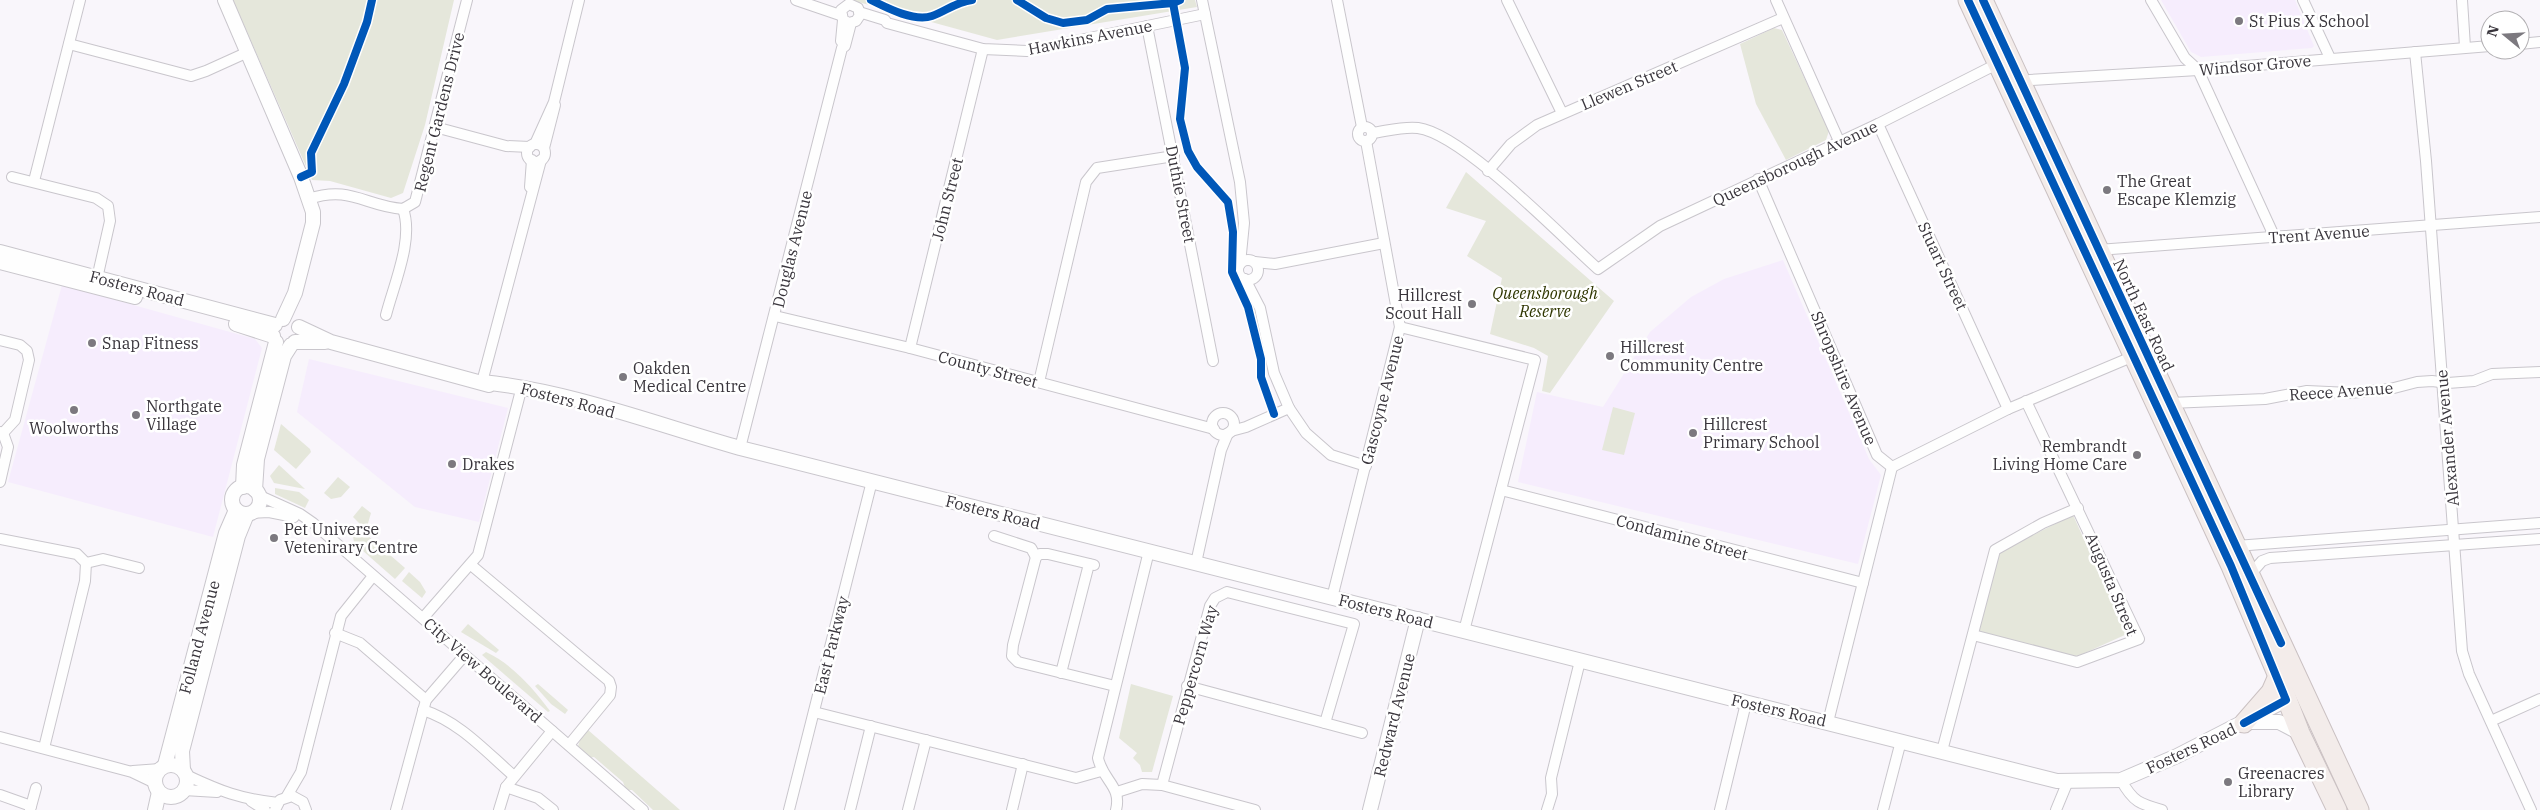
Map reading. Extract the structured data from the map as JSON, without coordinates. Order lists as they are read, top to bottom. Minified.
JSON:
{"streets":{"highway":["North East Road"],"main road":["Fosters Road","Folland Avenue","Redward Avenue"],"street":["Hawkins Avenue","Windsor Grove","Llewen Street","Regent Gardens Drive","Queensborough Avenue","Duthie Street","John Street","Trent Avenue","Douglas Avenue","Stuart Street","County Street","Shropshire Avenue","Reece Avenue","Gascoyne Avenue","Alexander Avenue","Condamine Street","Augusta Street","East Parkway","Peppercorn Way","City View Boulevard"]},"crossings":[["Hawkins Avenue","Duthie Street"],["Hawkins Avenue","John Street"],["Hawkins Avenue","Douglas Avenue"],["Windsor Grove","North East Road"],["Windsor Grove","Alexander Avenue"],["Llewen Street","Queensborough Avenue"],["Queensborough Avenue","Stuart Street"],["Queensborough Avenue","North East Road"],["Queensborough Avenue","Shropshire Avenue"],["John Street","County Street"],["Trent Avenue","North East Road"],["Trent Avenue","Alexander Avenue"],["Douglas Avenue","Fosters Road"],["Douglas Avenue","County Street"],["Fosters Road","North East Road"],["Fosters Road","Gascoyne Avenue"],["Fosters Road","East Parkway"],["Fosters Road","Redward Avenue"],["North East Road","Reece Avenue"],["Reece Avenue","Alexander Avenue"],["Folland Avenue","City View Boulevard"]],"parks":["Queensborough Reserve"],"places":["St Pius X School","The Great Escape Klemzig","Hillcrest Scout Hall","Snap Fitness","Hillcrest Community Centre","Oakden Medical Centre","Woolworths","Northgate Village","Hillcrest Primary School","Rembrandt Living Home Care","Drakes","Pet Universe Vetenirary Centre","Greenacres Library"],"north":"left"}
